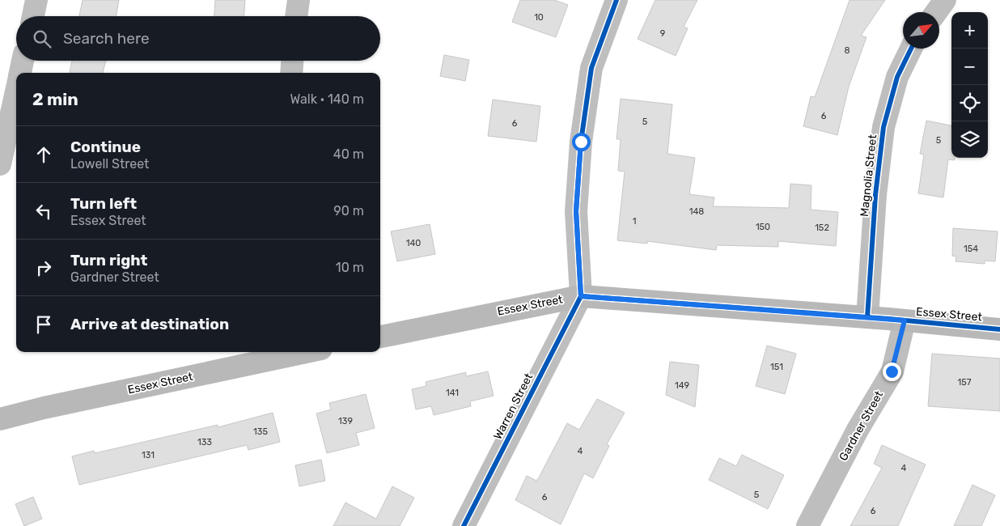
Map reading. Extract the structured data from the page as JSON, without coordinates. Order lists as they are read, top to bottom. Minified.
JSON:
{"streets":{"main road":["Essex Street"],"street":["Magnolia Street","Warren Street","Gardner Street"]},"crossings":[["Magnolia Street","Essex Street"],["Essex Street","Warren Street"],["Essex Street","Gardner Street"]],"house_numbers":["10","9","8","6","5","6","5","148","1","150","152","140","154","151","157","149","141","139","135","133","4","131","4","5","6","6"],"north":"top right","page":{"map_buttons":["+","−"],"search":"Search here","heading":["2 min","Walk · 140 m"],"list":[["Continue","Lowell Street","40 m"],["Turn left","Essex Street","90 m"],["Turn right","Gardner Street","10 m"],"Arrive at destination"]}}
